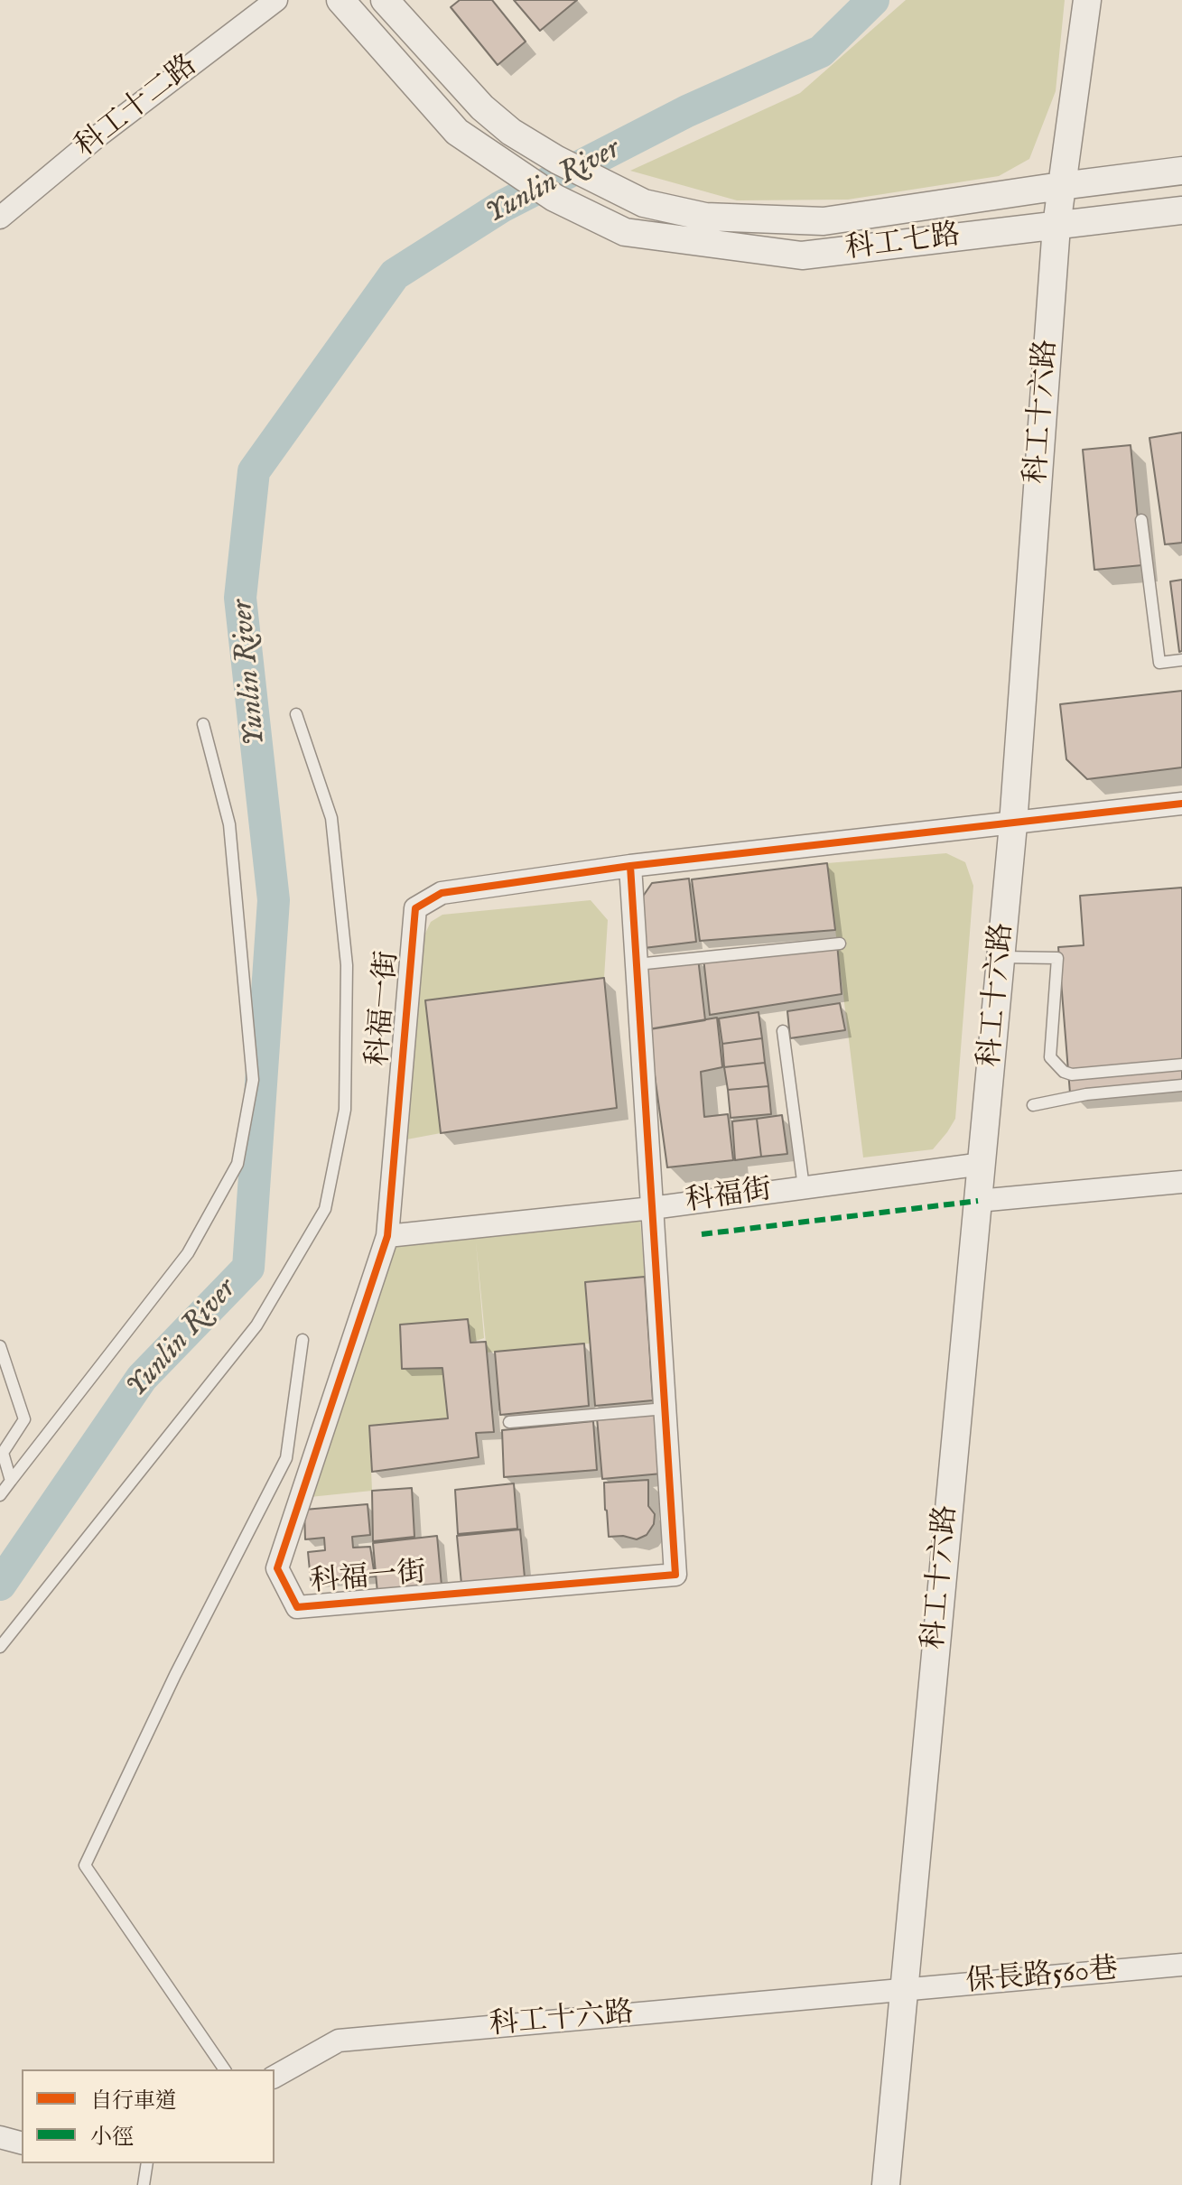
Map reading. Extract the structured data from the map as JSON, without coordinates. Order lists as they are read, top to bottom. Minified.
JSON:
{"streets":{"street":["科工十二路","科工七路","科工十六路","科福一街","科福街","保長路560巷"]},"crossings":[["科工七路","科工十六路"],["科工十六路","科福一街"],["科工十六路","科福街"],["科工十六路","保長路560巷"],["科福一街","科福街"]],"water":["Yunlin River"],"legend":["自行車道","小徑"]}
